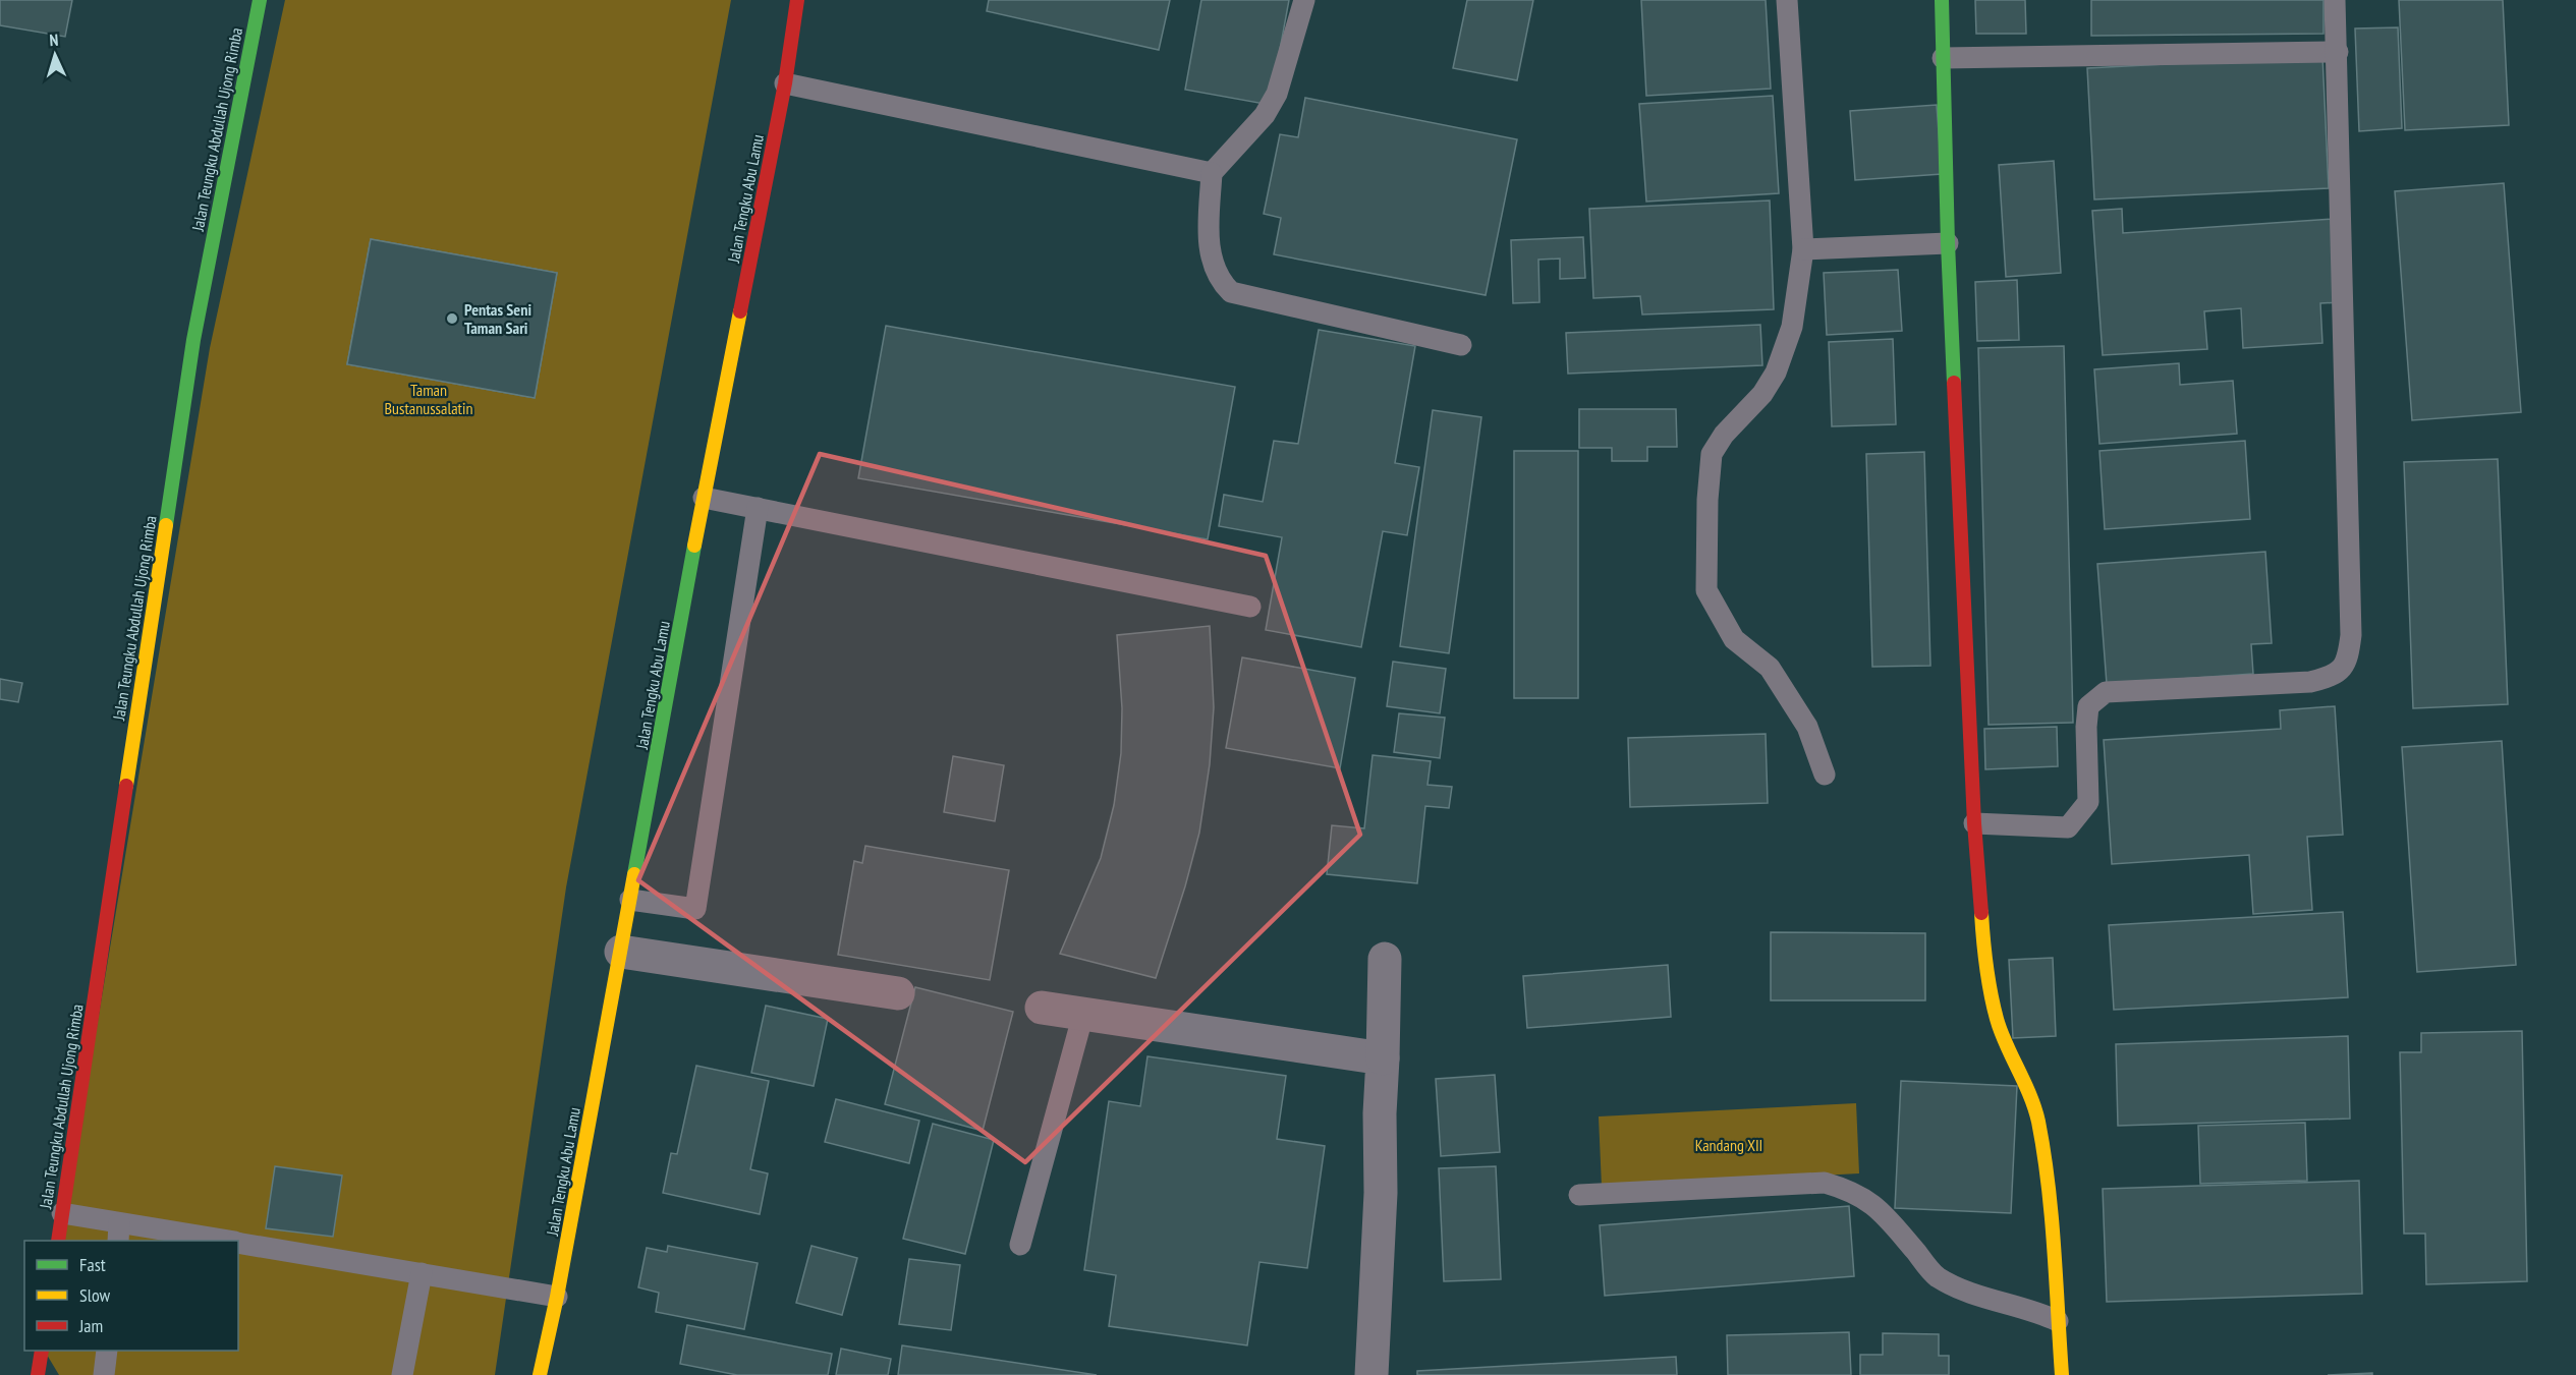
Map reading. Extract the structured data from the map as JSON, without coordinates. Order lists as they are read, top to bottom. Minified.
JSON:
{"streets":{"street":["Jalan Teungku Abdullah Ujong Rimba","Jalan Tengku Abu Lamu"]},"parks":["Taman Bustanussalatin","Kandang XII"],"places":["Pentas Seni Taman Sari"],"legend":["Fast","Slow","Jam"],"north":"top"}
